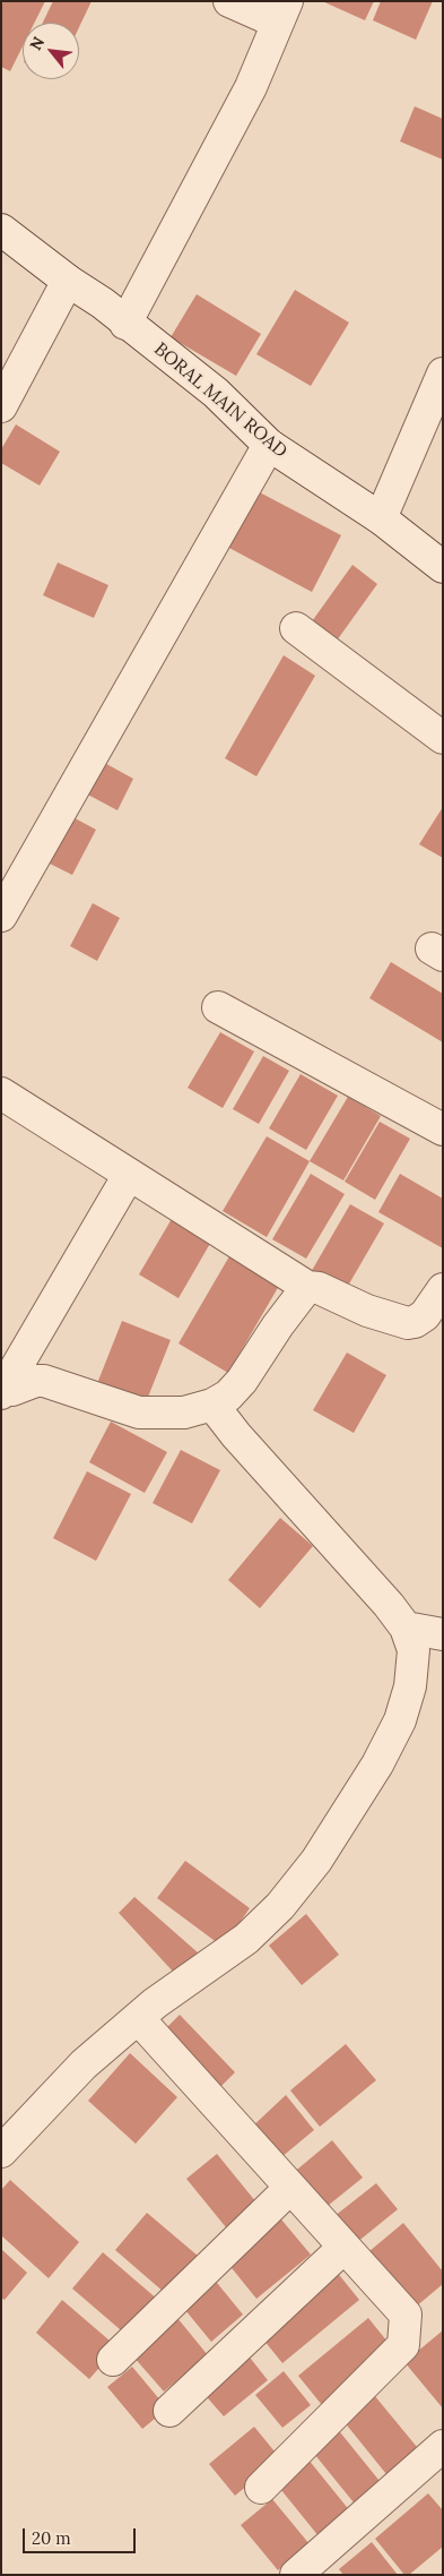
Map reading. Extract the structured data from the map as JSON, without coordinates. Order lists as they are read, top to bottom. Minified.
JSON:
{"streets":{"street":["BORAL MAIN ROAD"]},"scale_bar":"20 m","north":"top left"}
